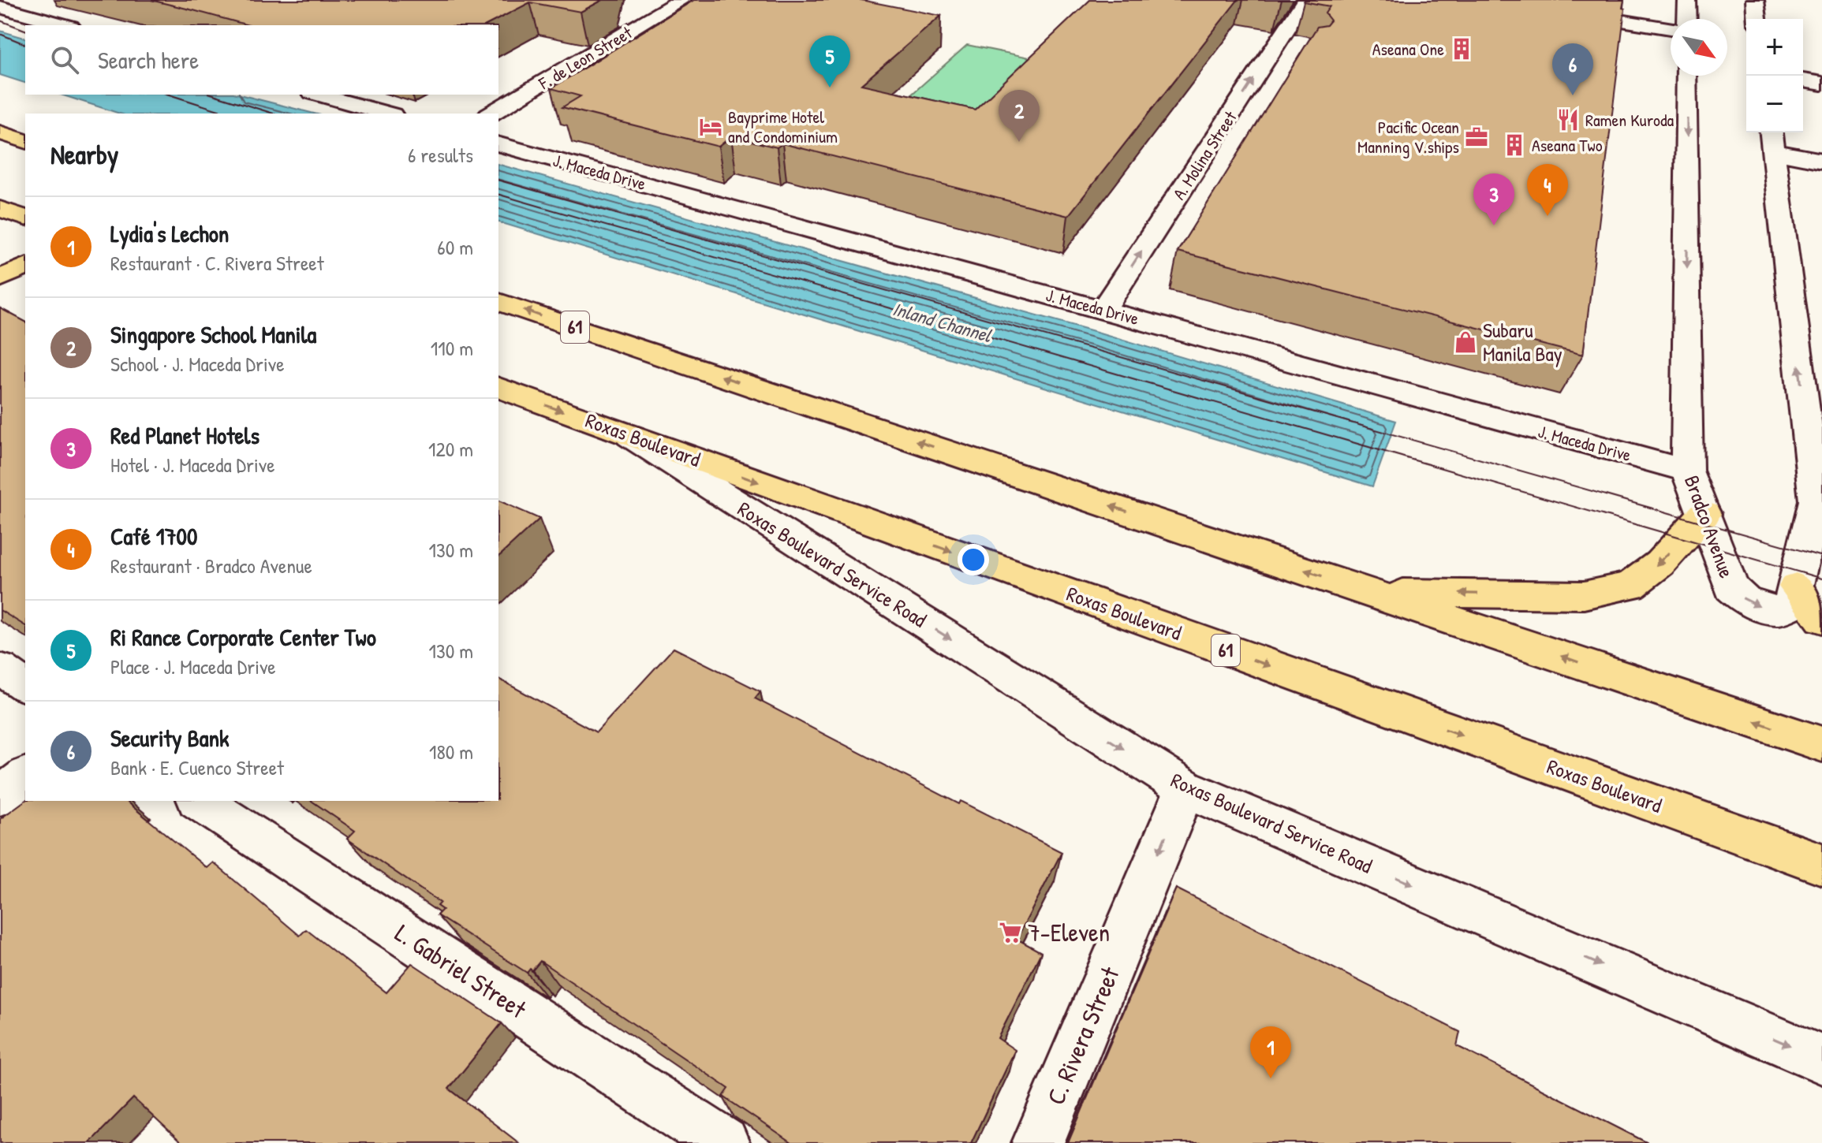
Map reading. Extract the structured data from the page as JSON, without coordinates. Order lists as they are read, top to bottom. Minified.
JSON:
{"streets":{"main road":["61","Roxas Boulevard"],"street":["F. de Leon Street","A. Molina Street","J. Maceda Drive","Bradco Avenue","Roxas Boulevard Service Road","L. Gabriel Street","C. Rivera Street"]},"crossings":[["A. Molina Street","J. Maceda Drive"],["J. Maceda Drive","Bradco Avenue"],["Roxas Boulevard","Roxas Boulevard Service Road"],["Roxas Boulevard Service Road","C. Rivera Street"]],"one_way":["A. Molina Street","Roxas Boulevard Service Road","C. Rivera Street"],"water":["Inland Channel"],"places":{"building":["Aseana One","Aseana Two"],"restaurant":["Ramen Kuroda"],"hotel":["Bayprime Hotel and Condominium"],"office":["Pacific Ocean Manning V.ships"],"shop":["Subaru Manila Bay"],"supermarket":["7-Eleven"]},"north":"bottom right","page":{"map_buttons":["+","−"],"search":"Search here","pins":["5","6","2","4","3","1"],"heading":["Nearby","6 results"],"list":[{"mark":"1","name":"Lydia's Lechon","note":"Restaurant · C. Rivera Street","value":"60 m"},{"mark":"2","name":"Singapore School Manila","note":"School · J. Maceda Drive","value":"110 m"},{"mark":"3","name":"Red Planet Hotels","note":"Hotel · J. Maceda Drive","value":"120 m"},{"mark":"4","name":"Café 1700","note":"Restaurant · Bradco Avenue","value":"130 m"},{"mark":"5","name":"Ri Rance Corporate Center Two","note":"Place · J. Maceda Drive","value":"130 m"},{"mark":"6","name":"Security Bank","note":"Bank · E. Cuenco Street","value":"180 m"}]}}
